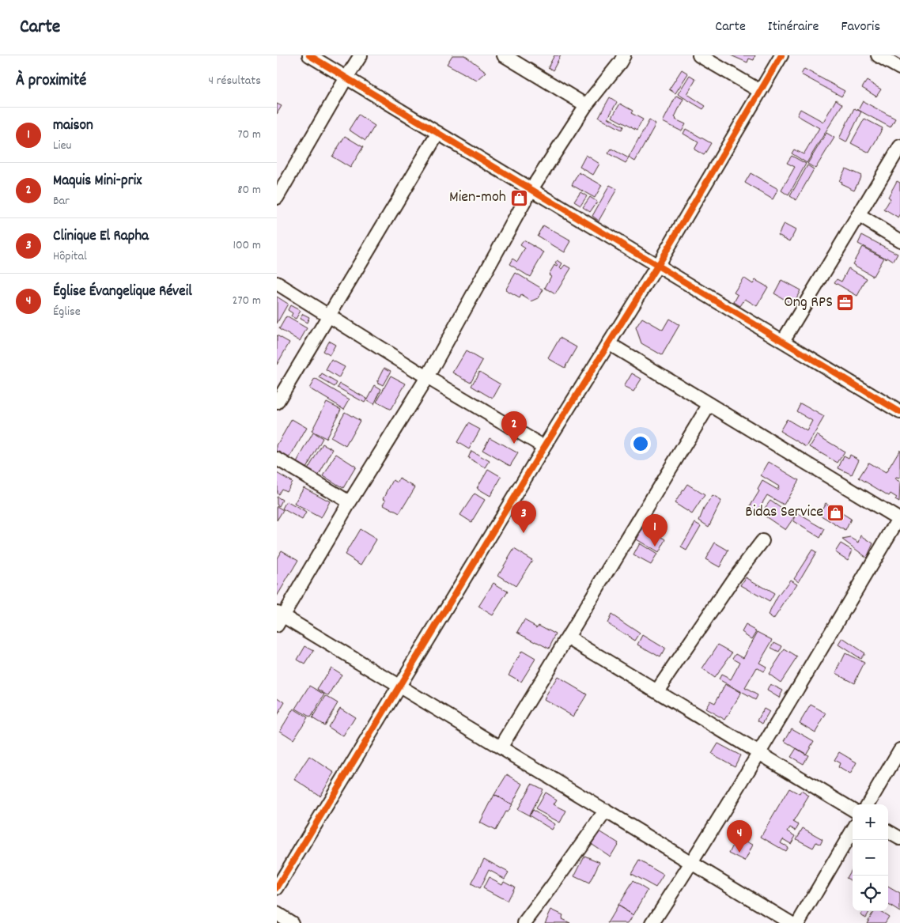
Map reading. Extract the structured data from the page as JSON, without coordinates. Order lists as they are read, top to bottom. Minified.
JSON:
{"places":{"shop":["Mien-moh","Bidas Service"],"office":["Ong RPS"]},"page":{"header":"Carte","nav":["Carte","Itinéraire","Favoris"],"heading":["À proximité","4 résultats"],"list":[{"mark":"1","name":"maison","note":"Lieu","value":"70 m"},{"mark":"2","name":"Maquis Mini-prix","note":"Bar","value":"80 m"},{"mark":"3","name":"Clinique El Rapha","note":"Hôpital","value":"100 m"},{"mark":"4","name":"Église Évangelique Réveil","note":"Église","value":"270 m"}],"pins":["2","3","1","4"],"map_buttons":["+","−"]}}
